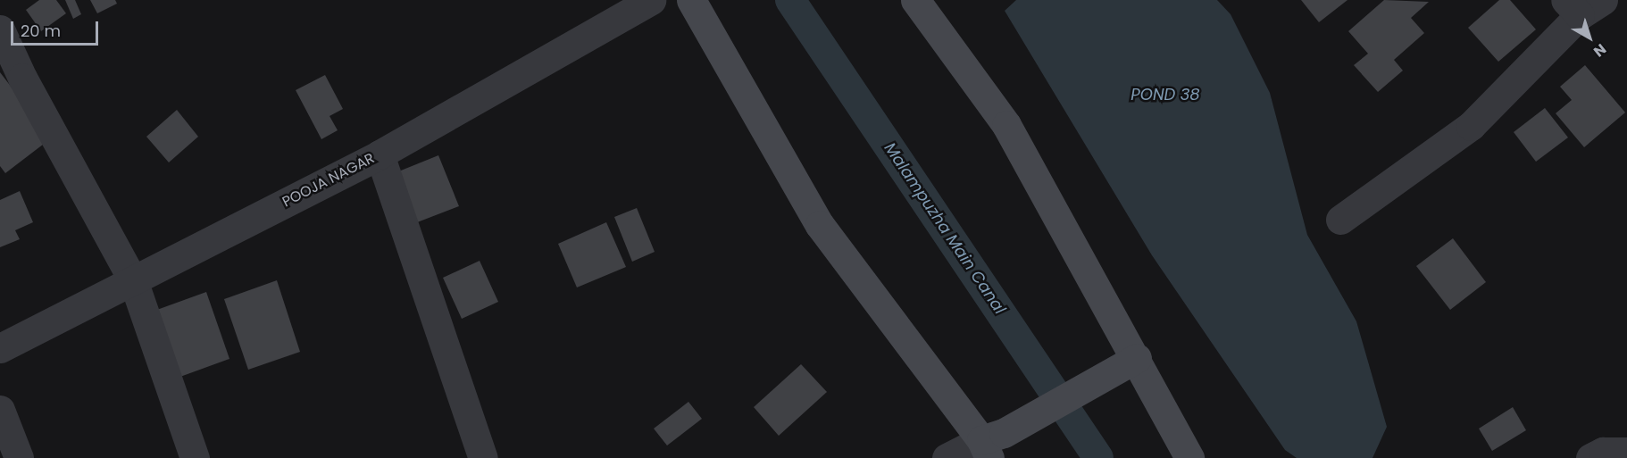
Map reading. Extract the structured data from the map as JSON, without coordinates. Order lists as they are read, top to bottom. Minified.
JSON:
{"streets":{"street":["POOJA NAGAR"]},"water":["POND 38","Malampuzha Main Canal"],"scale_bar":"20 m","north":"bottom right"}
